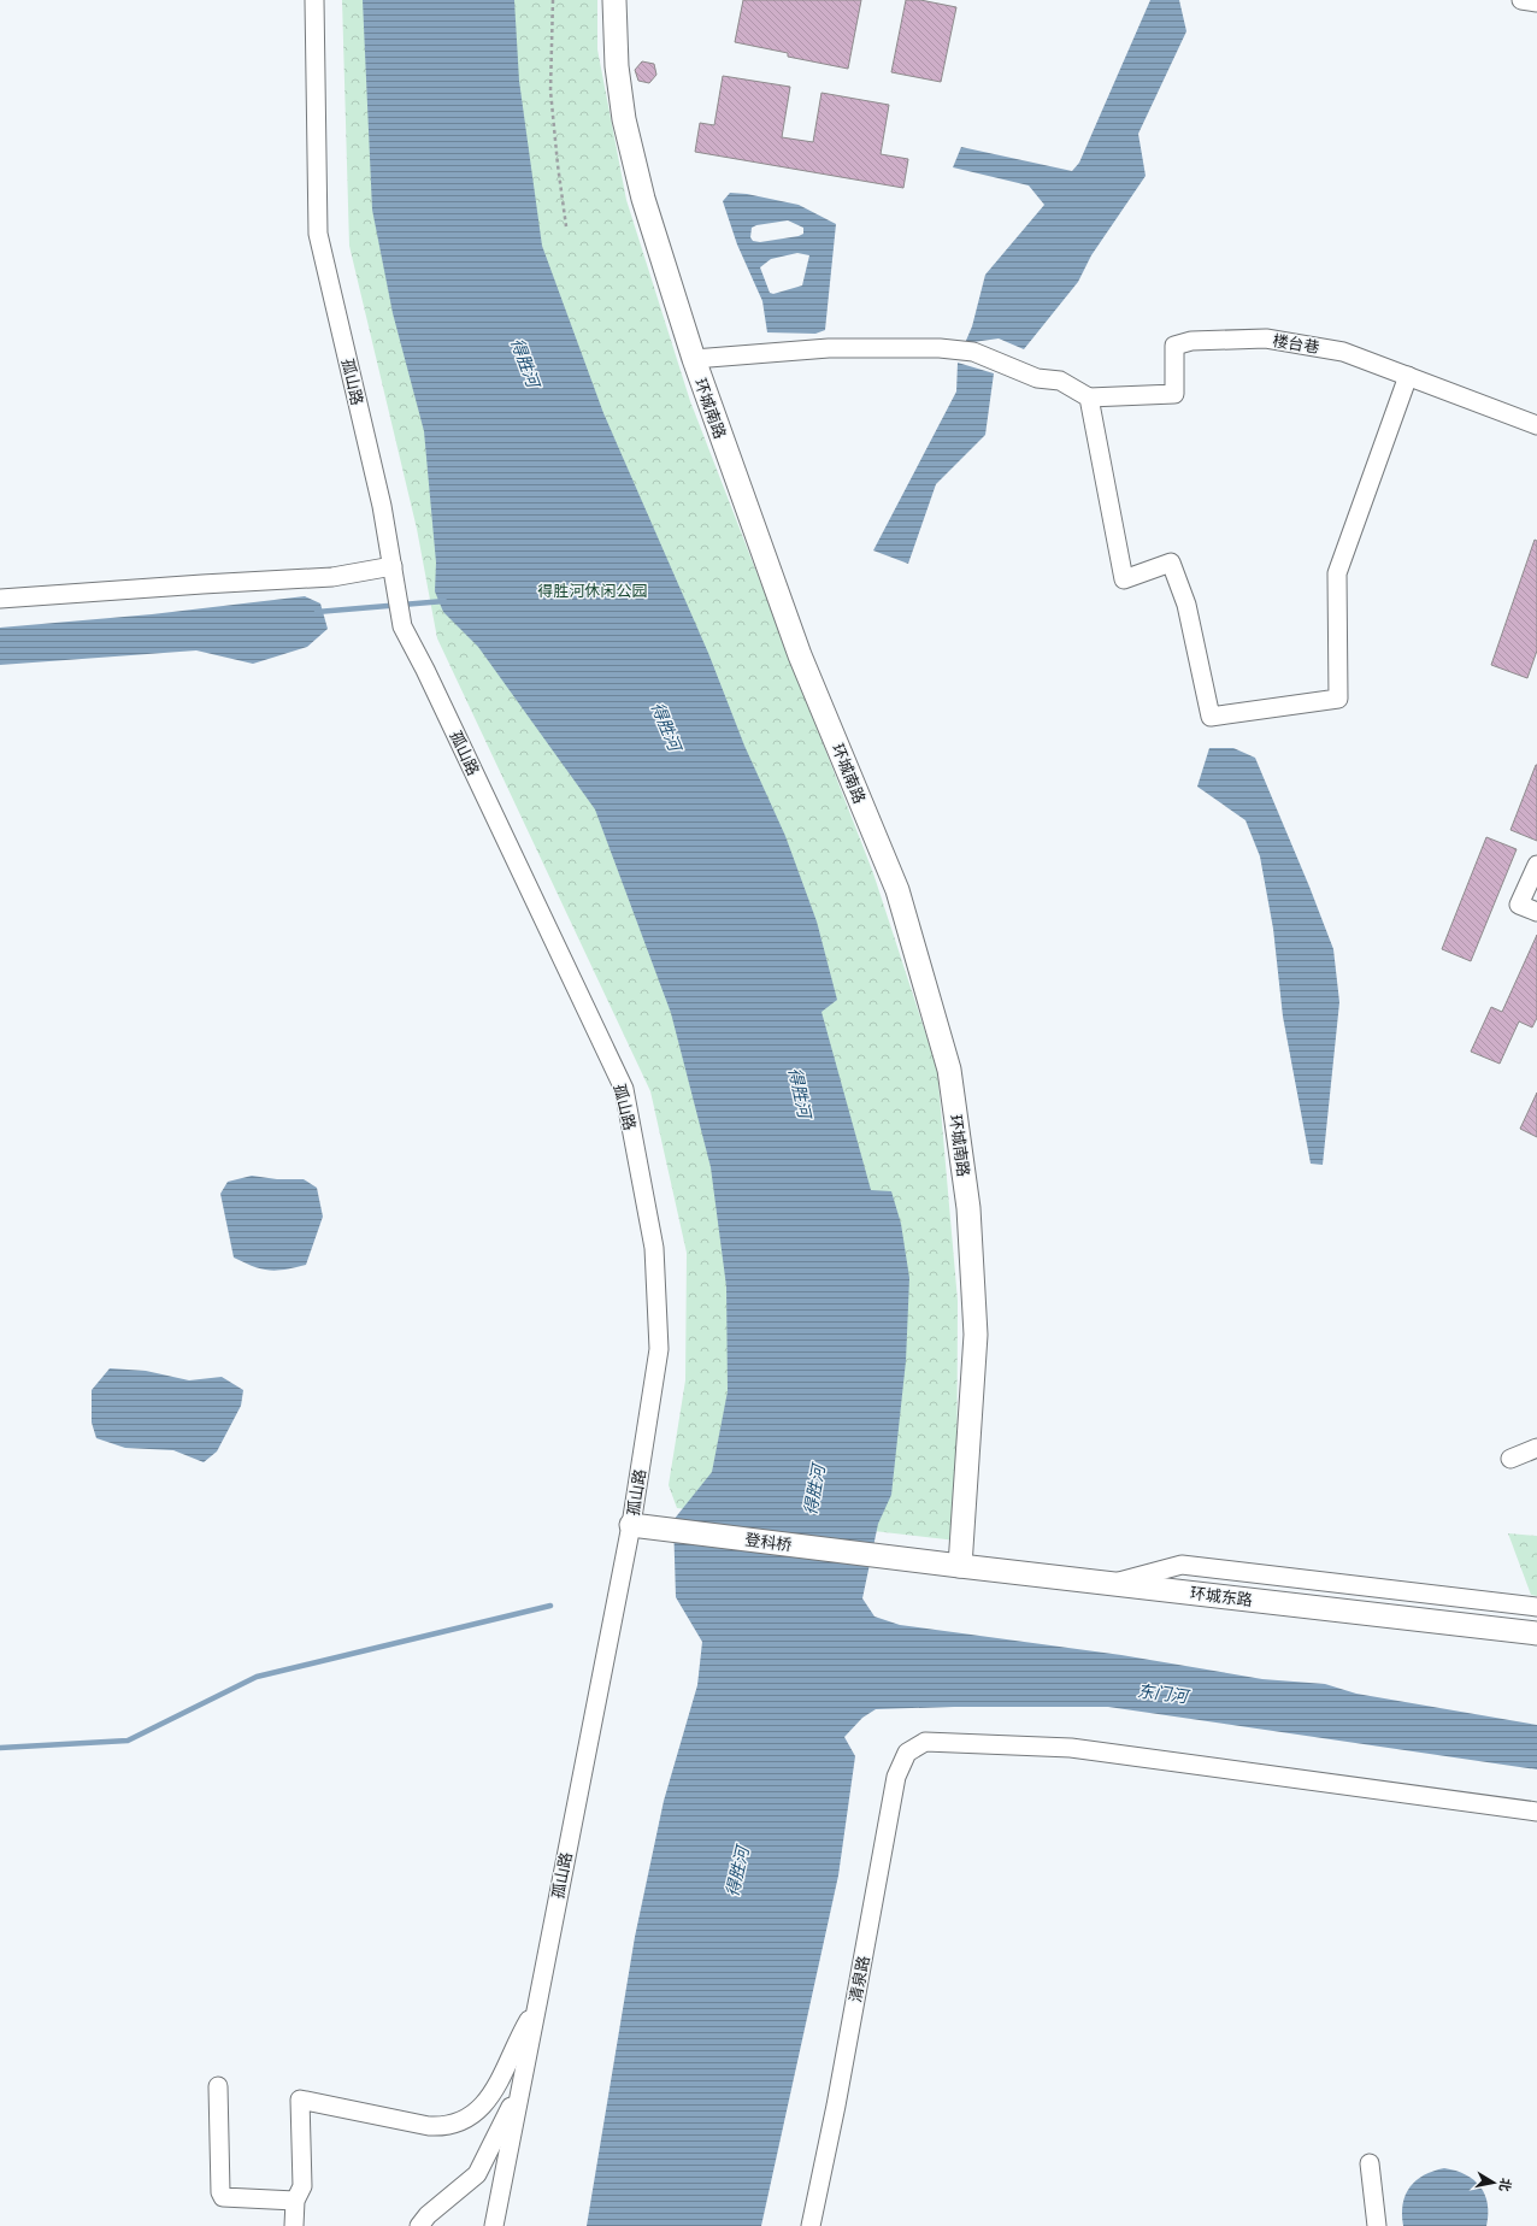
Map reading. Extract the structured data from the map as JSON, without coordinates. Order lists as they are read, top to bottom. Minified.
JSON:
{"streets":{"main road":["环城南路","登科桥","环城东路"],"street":["楼台巷","孤山路","清泉路"]},"crossings":[["孤山路","登科桥"],["环城南路","环城东路"],["登科桥","环城东路"]],"water":["得胜河","东门河"],"parks":["得胜河休闲公园"],"north":"right"}
